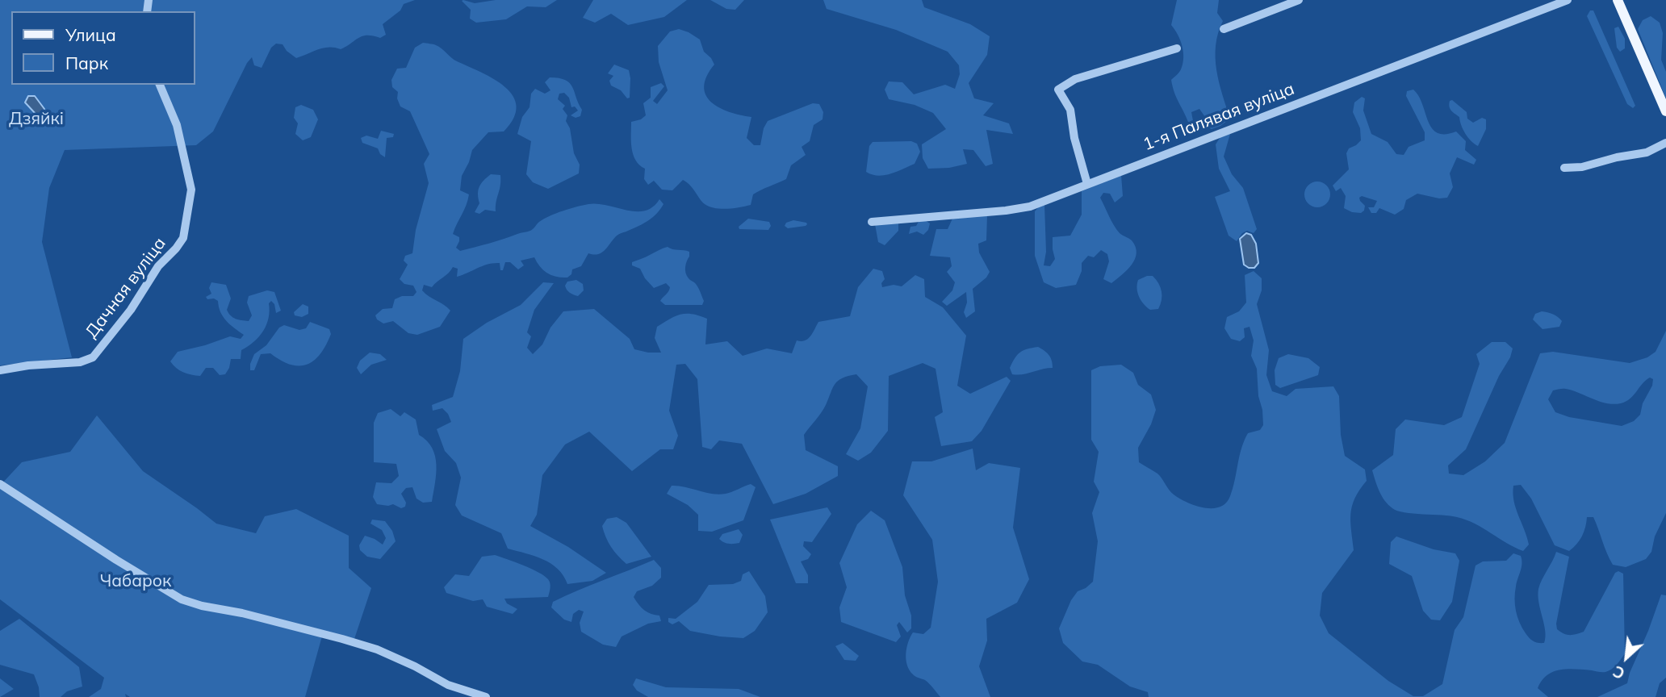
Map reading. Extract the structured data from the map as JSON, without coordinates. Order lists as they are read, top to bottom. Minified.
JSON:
{"streets":{"street":["1-я Палявая вуліца","Дачная вуліца"]},"parks":["Дзяйкі","Чабарок"],"legend":["Улица","Парк"],"north":"bottom left"}
